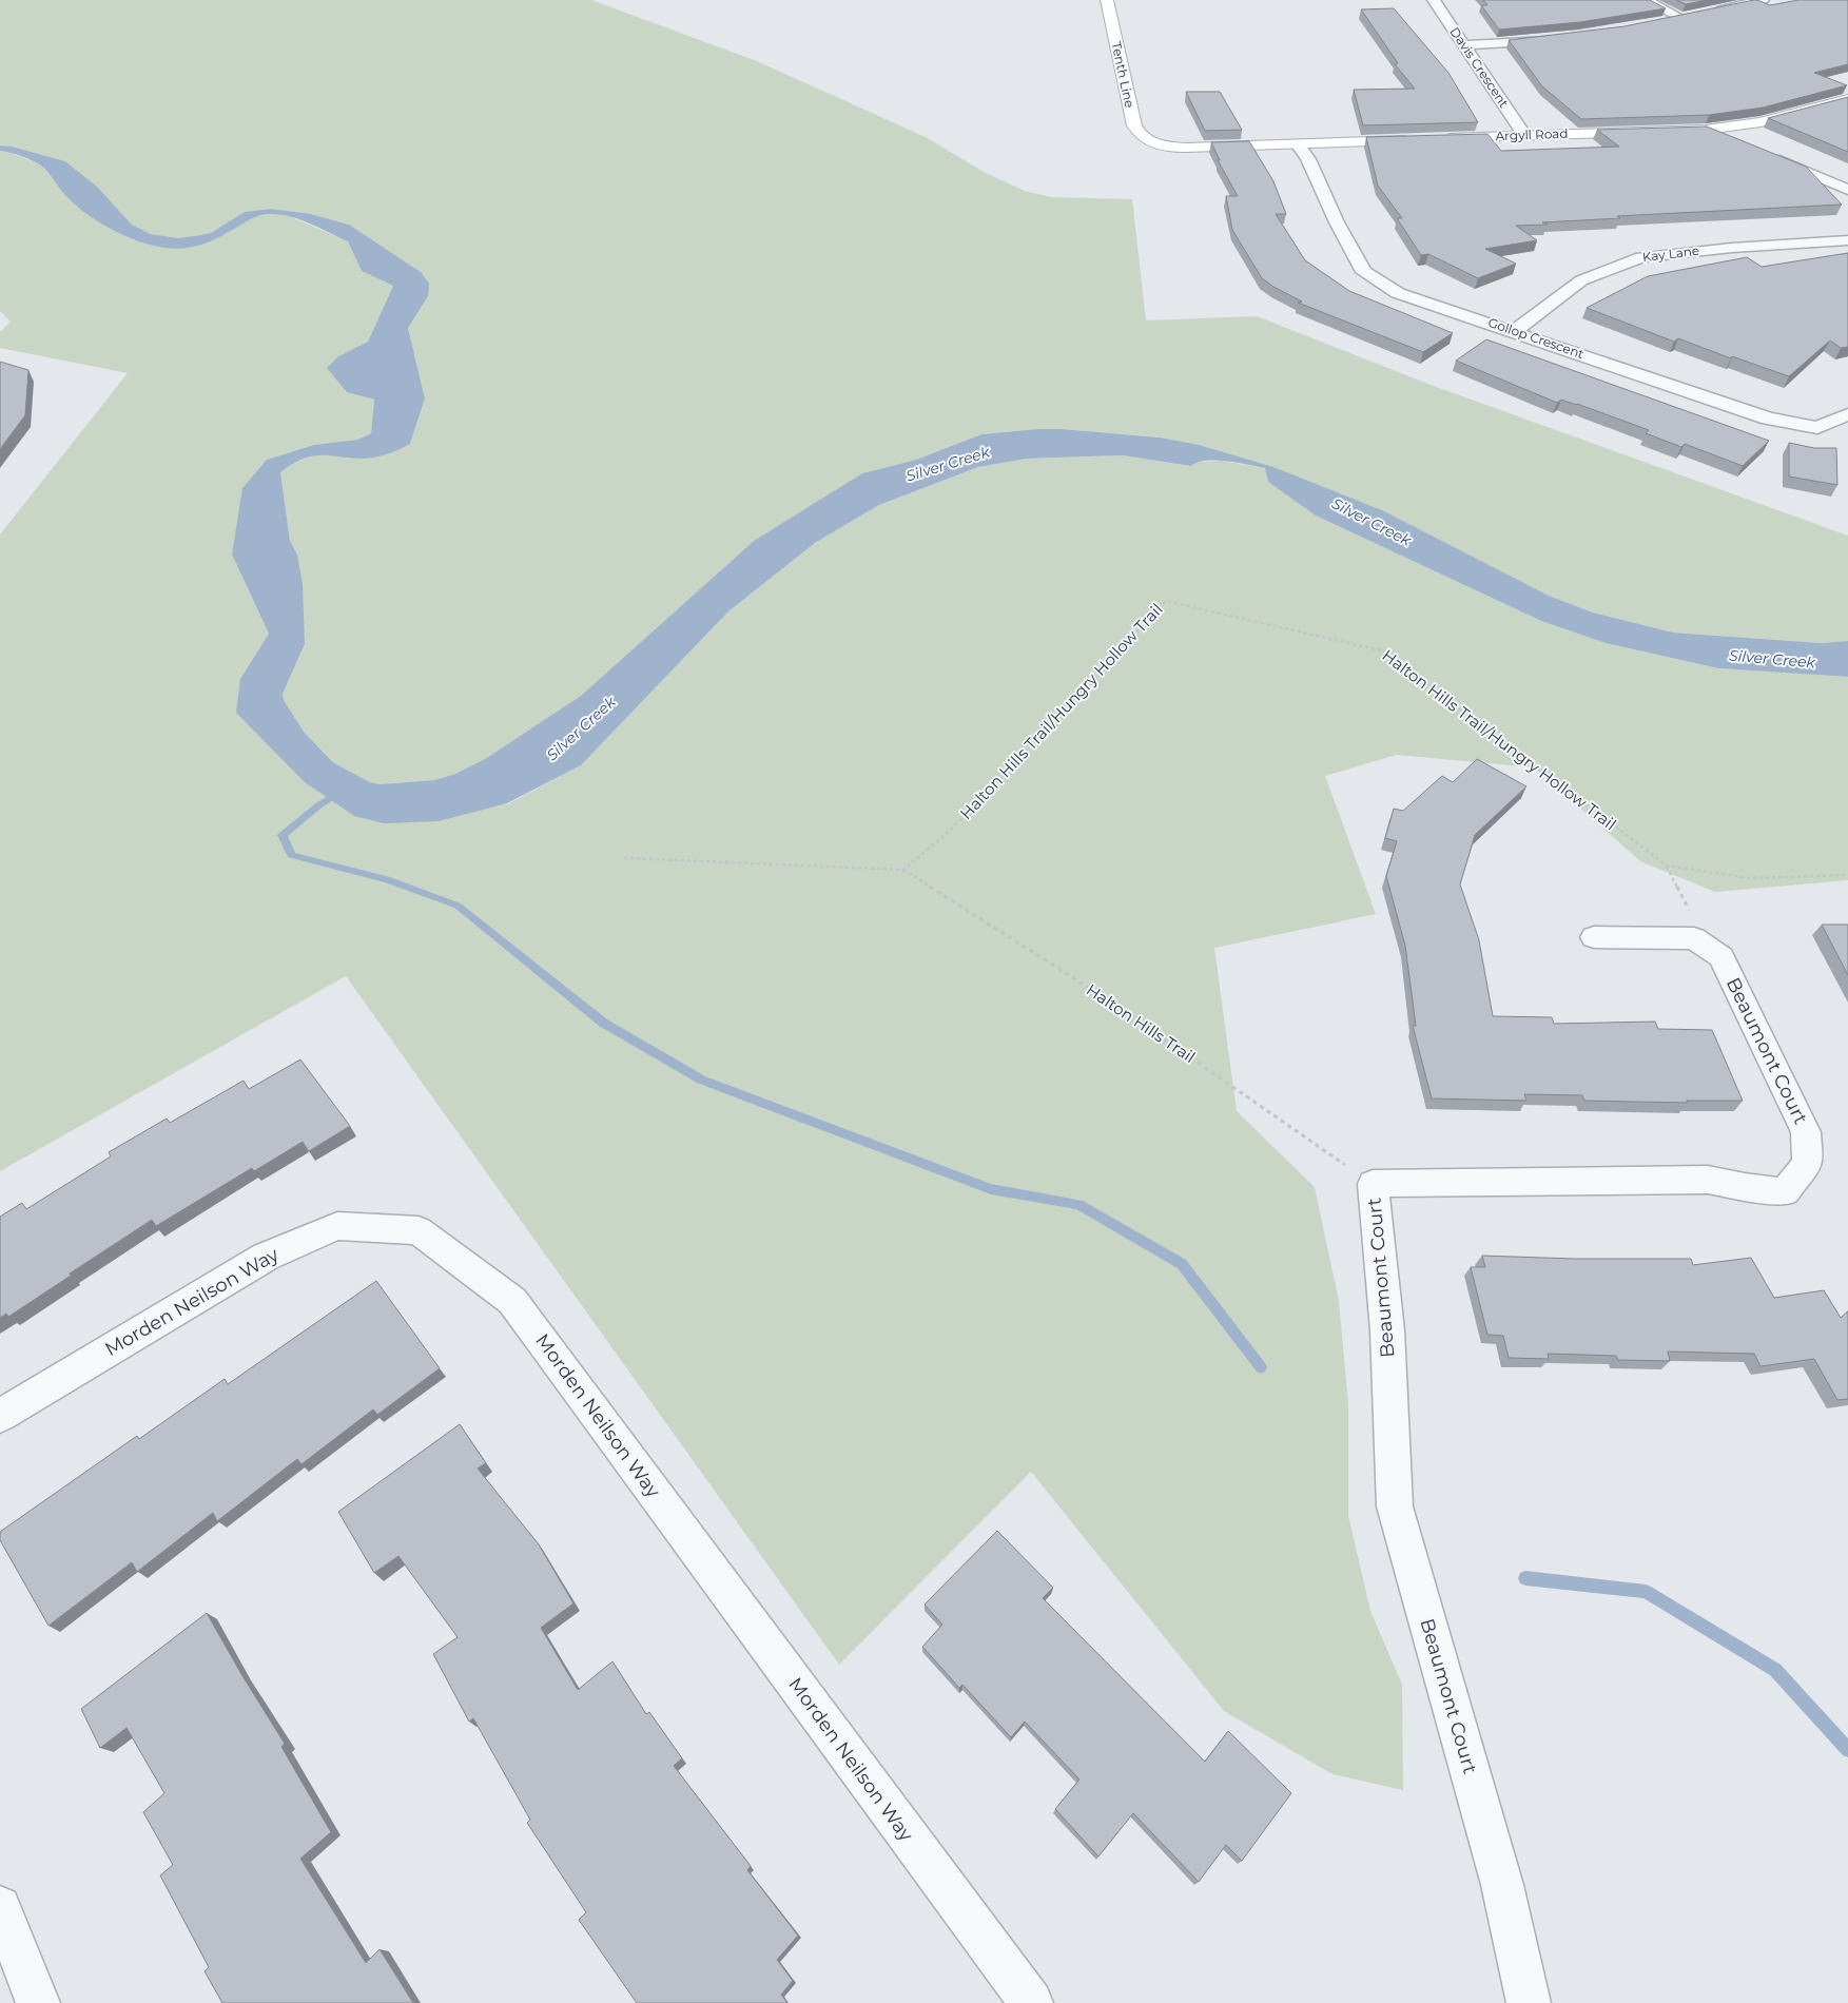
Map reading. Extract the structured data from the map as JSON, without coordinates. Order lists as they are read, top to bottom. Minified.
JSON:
{"streets":{"street":["Davis Crescent","Tenth Line","Argyll Road","Kay Lane","Gollop Crescent","Beaumont Court","Morden Neilson Way"],"path":["Halton Hills Trail/Hungry Hollow Trail","Halton Hills Trail"]},"crossings":[["Davis Crescent","Argyll Road"],["Tenth Line","Argyll Road"],["Argyll Road","Gollop Crescent"],["Kay Lane","Gollop Crescent"],["Halton Hills Trail/Hungry Hollow Trail","Halton Hills Trail"],["Halton Hills Trail","Beaumont Court"]],"water":["Silver Creek"]}
